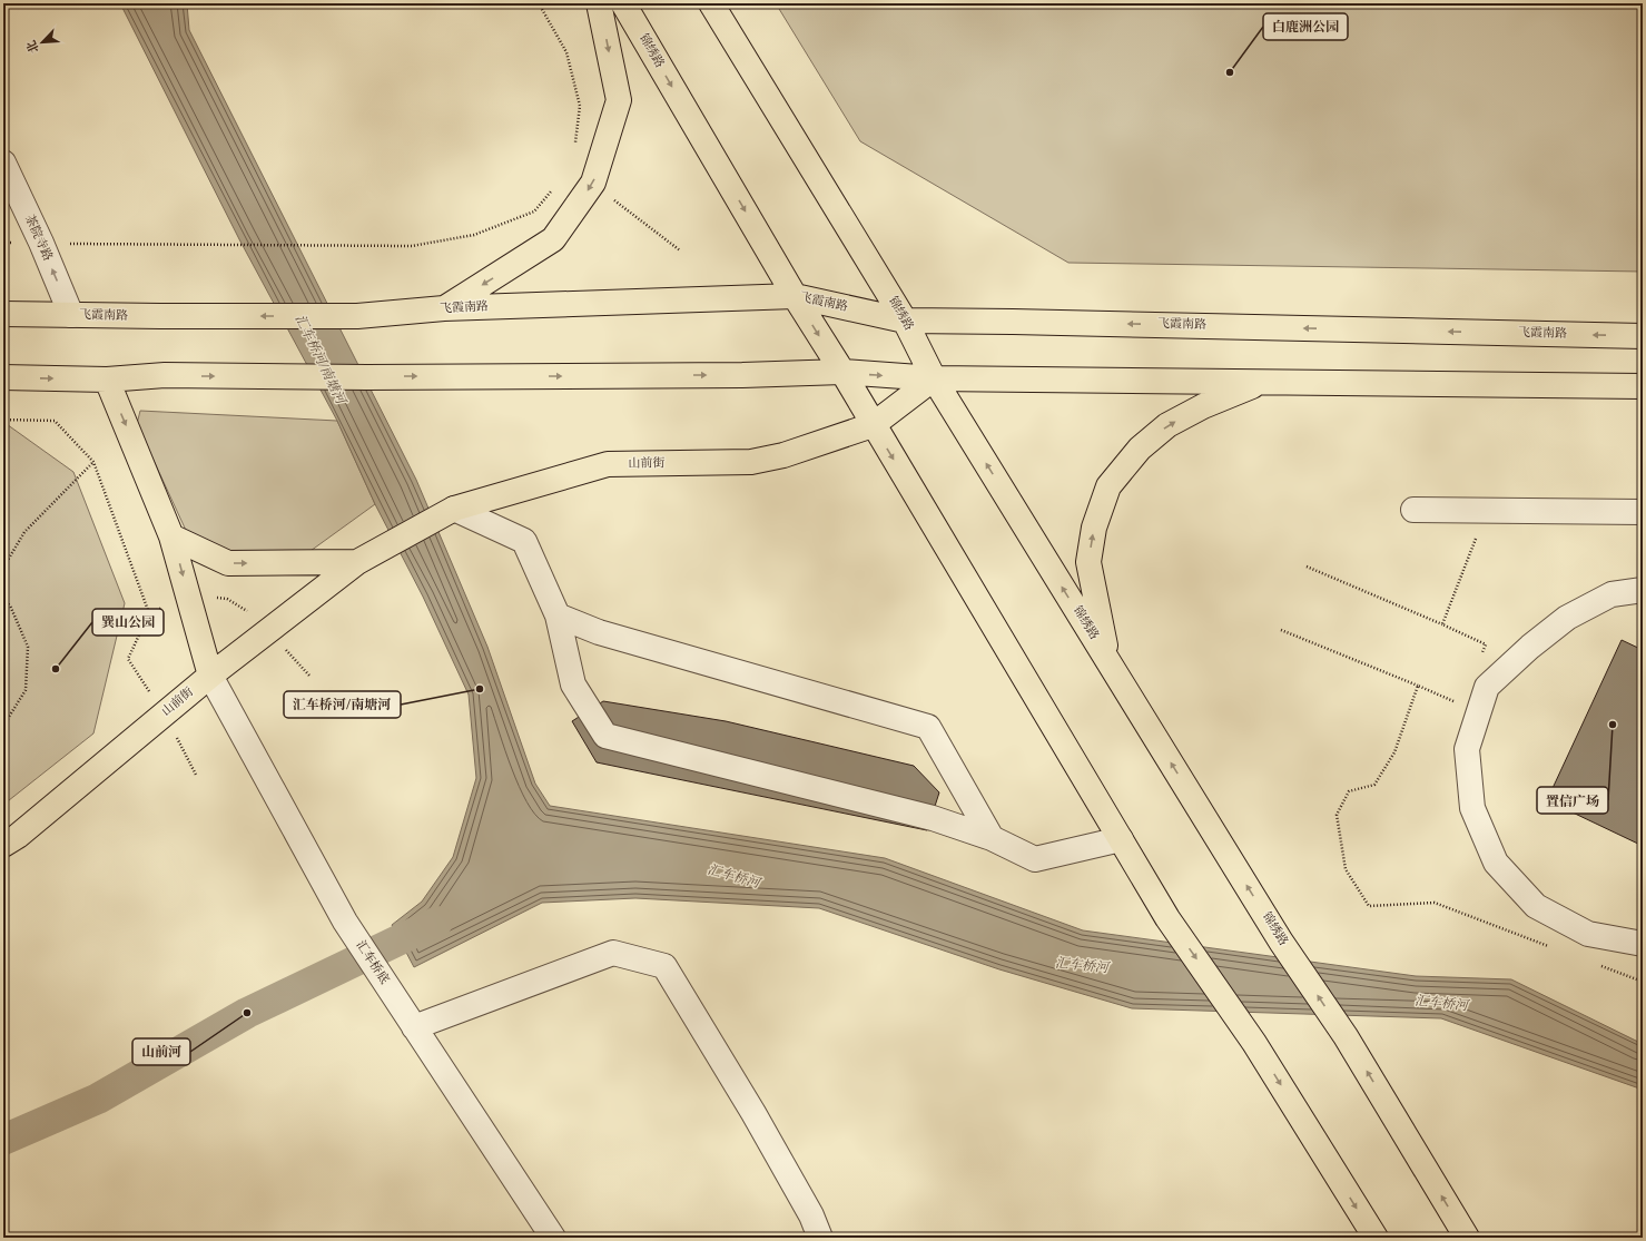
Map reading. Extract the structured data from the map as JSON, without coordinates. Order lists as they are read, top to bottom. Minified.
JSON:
{"streets":{"main road":["锦绣路","飞霞南路","山前街"],"street":["茶院寺路","汇车桥底"]},"crossings":[["锦绣路","飞霞南路"],["锦绣路","山前街"],["茶院寺路","飞霞南路"],["山前街","汇车桥底"]],"one_way":["茶院寺路"],"water":["汇车桥河/南塘河","汇车桥河"],"places":["白鹿洲公园","巽山公园","汇车桥河/南塘河","置信广场","山前河"],"north":"bottom left"}
